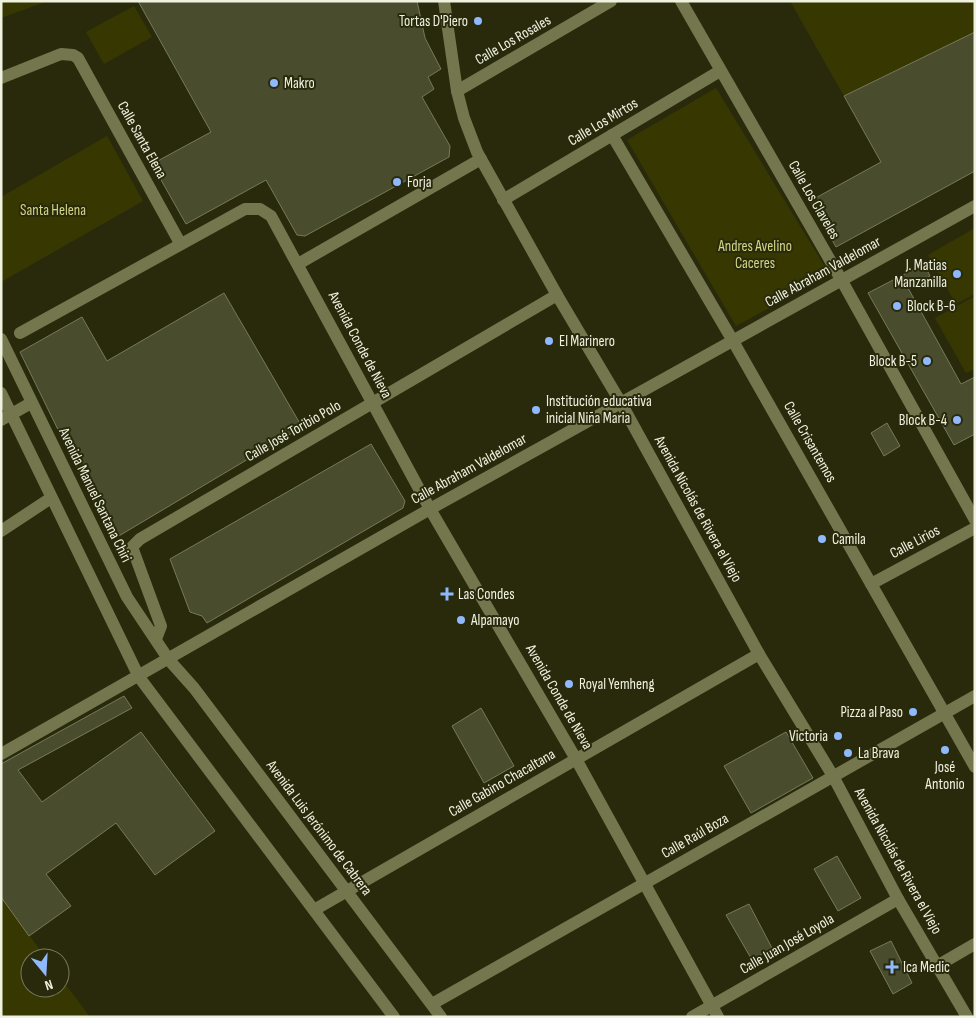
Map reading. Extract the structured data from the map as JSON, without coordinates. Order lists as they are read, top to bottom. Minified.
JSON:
{"streets":{"street":["Calle Los Rosales","Calle Los Mirtos","Calle Santa Elena","Calle Los Claveles","Calle Abraham Valdelomar","Avenida Conde de Nieva","Calle José Toribio Polo","Calle Crisantemos","Avenida Manuel Santana Chiri","Avenida Nicolás de Rivera el Viejo","Calle Lirios","Calle Gabino Chacaltana","Avenida Luis Jerónimo de Cabrera","Calle Raúl Boza","Calle Juan José Loyola"]},"crossings":[["Calle Los Rosales","Avenida Nicolás de Rivera el Viejo"],["Calle Los Mirtos","Calle Los Claveles"],["Calle Los Mirtos","Calle Crisantemos"],["Calle Los Mirtos","Avenida Nicolás de Rivera el Viejo"],["Calle Santa Elena","Avenida Conde de Nieva"],["Calle Los Claveles","Calle Abraham Valdelomar"],["Calle Abraham Valdelomar","Avenida Conde de Nieva"],["Calle Abraham Valdelomar","Calle Crisantemos"],["Calle Abraham Valdelomar","Avenida Manuel Santana Chiri"],["Calle Abraham Valdelomar","Avenida Nicolás de Rivera el Viejo"],["Calle Abraham Valdelomar","Avenida Luis Jerónimo de Cabrera"],["Avenida Conde de Nieva","Calle José Toribio Polo"],["Avenida Conde de Nieva","Calle Gabino Chacaltana"],["Avenida Conde de Nieva","Calle Raúl Boza"],["Avenida Conde de Nieva","Calle Juan José Loyola"],["Calle José Toribio Polo","Avenida Manuel Santana Chiri"],["Calle José Toribio Polo","Avenida Nicolás de Rivera el Viejo"],["Calle Crisantemos","Calle Lirios"],["Calle Crisantemos","Calle Raúl Boza"],["Avenida Manuel Santana Chiri","Avenida Luis Jerónimo de Cabrera"],["Avenida Nicolás de Rivera el Viejo","Calle Gabino Chacaltana"],["Avenida Nicolás de Rivera el Viejo","Calle Raúl Boza"],["Avenida Nicolás de Rivera el Viejo","Calle Juan José Loyola"],["Calle Gabino Chacaltana","Avenida Luis Jerónimo de Cabrera"],["Avenida Luis Jerónimo de Cabrera","Calle Raúl Boza"]],"parks":["Santa Helena","Andres Avelino Caceres"],"places":{"other":["Tortas D'Piero","Makro","Forja","J. Matias Manzanilla","Block B-6","El Marinero","Block B-5","Institución educativa inicial Niña Maria","Block B-4","Camila","Alpamayo","Royal Yemheng","Pizza al Paso","Victoria","José Antonio","La Brava"],"health":["Las Condes","Ica Medic"]},"north":"bottom"}
